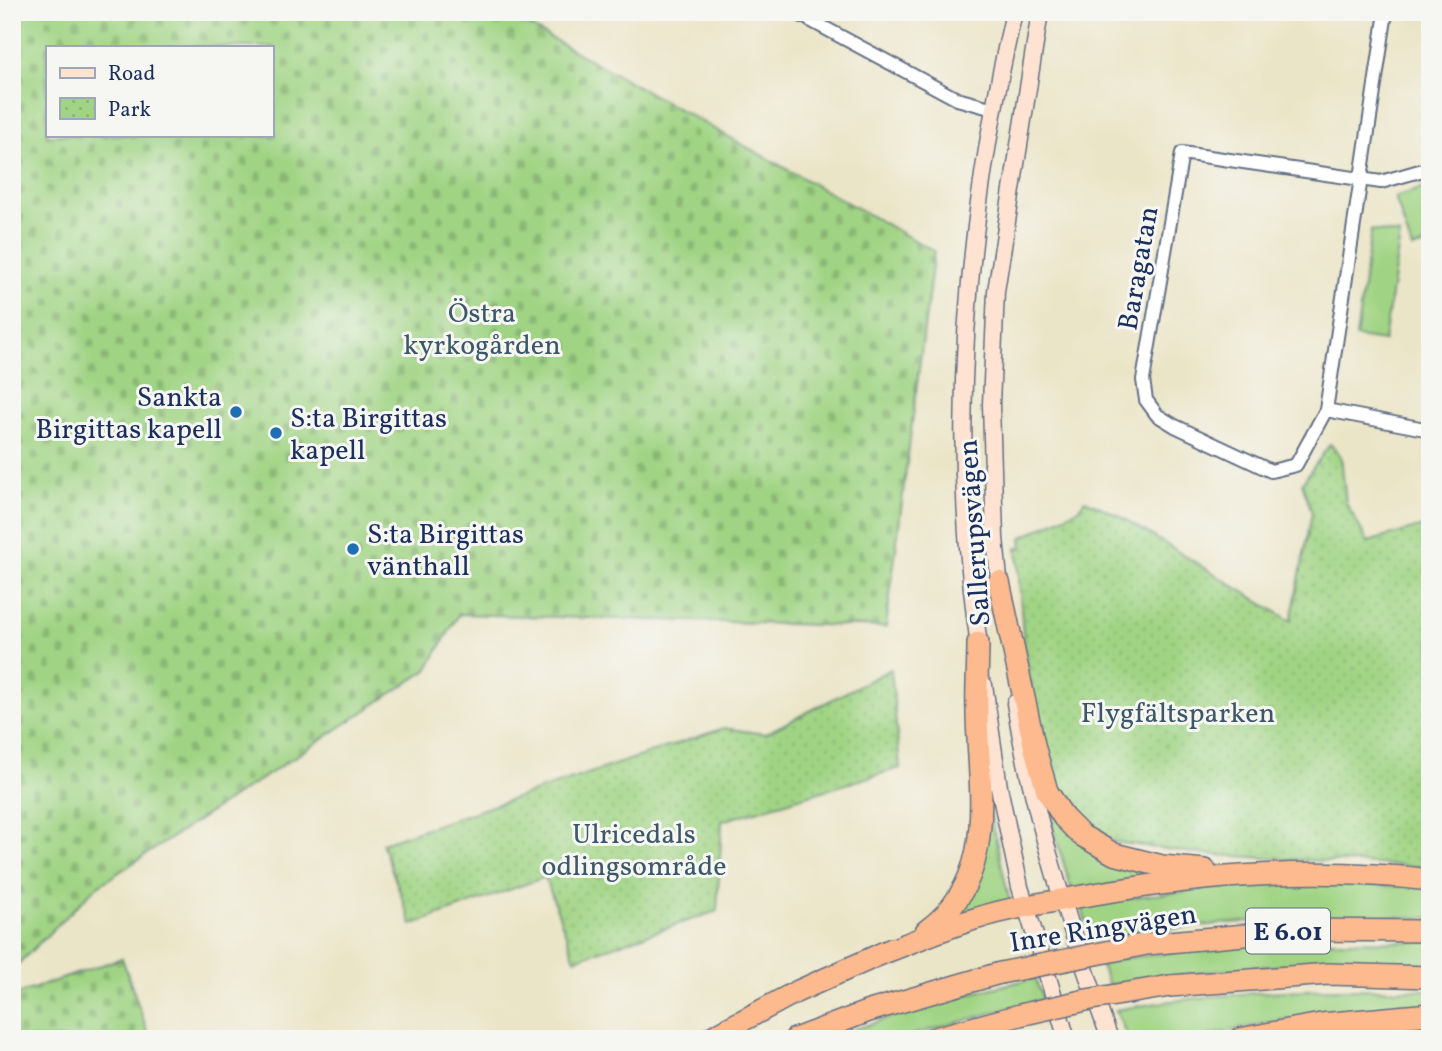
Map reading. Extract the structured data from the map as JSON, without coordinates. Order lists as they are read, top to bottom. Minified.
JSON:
{"streets":{"highway":["Inre Ringvägen","E 6.01"],"main road":["Sallerupsvägen"],"street":["Baragatan"]},"parks":["Östra kyrkogården","Flygfältsparken","Ulricedals odlingsområde"],"places":["Sankta Birgittas kapell","S:ta Birgittas kapell","S:ta Birgittas vänthall"],"legend":["Road","Park"]}
